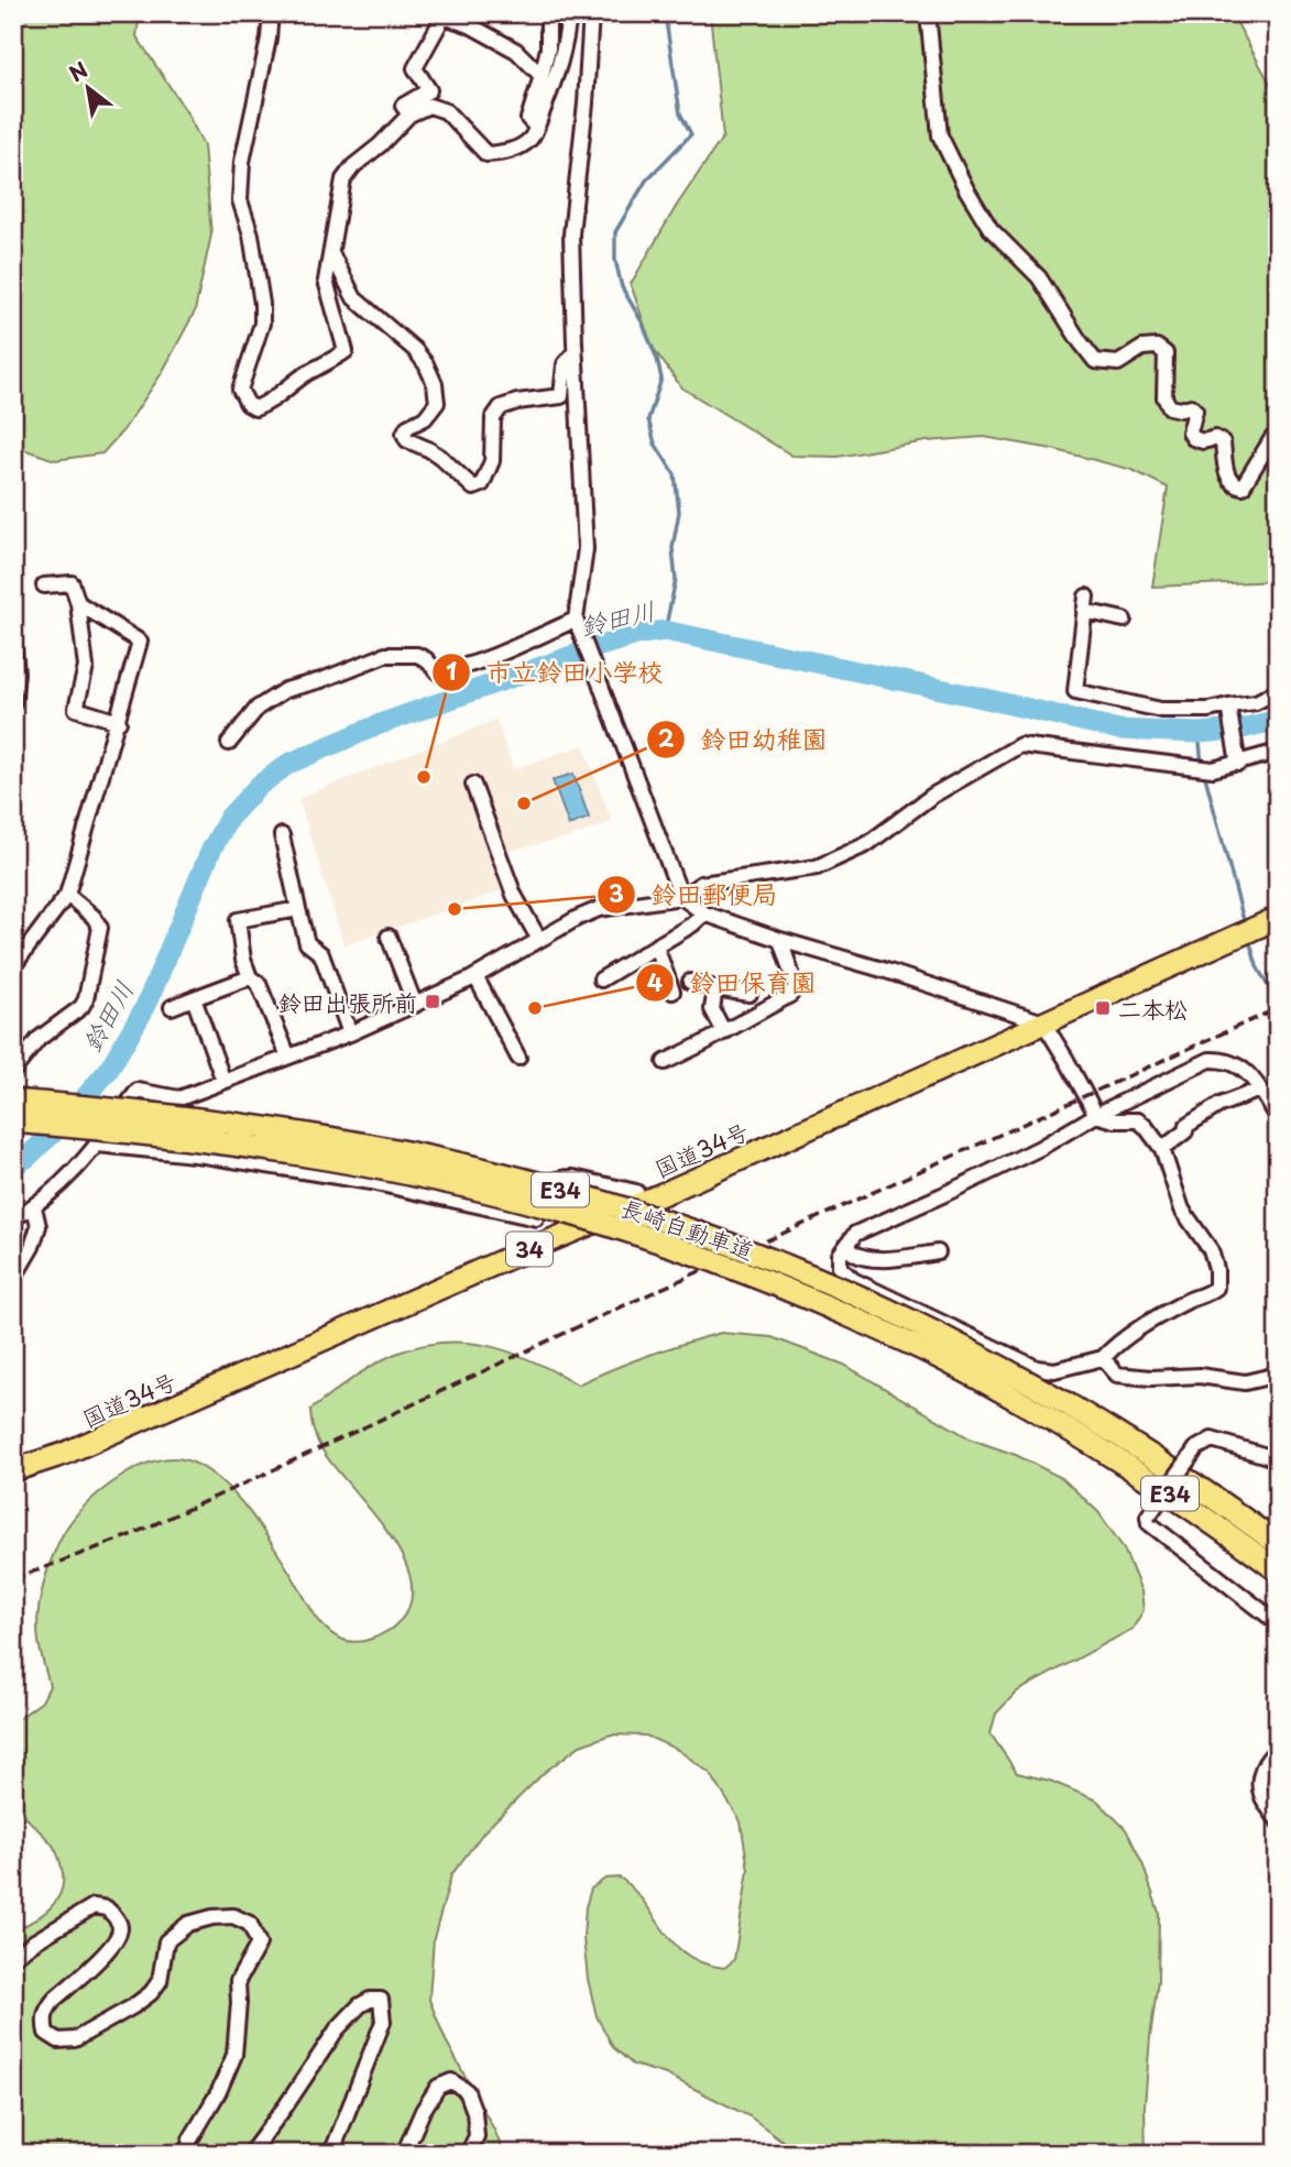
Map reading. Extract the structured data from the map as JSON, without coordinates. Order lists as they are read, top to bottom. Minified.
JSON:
{"streets":{"highway":["国道34号","E34","長崎自動車道","34"]},"water":["鈴田川"],"places":{"other":["市立鈴田小学校","鈴田幼稚園","鈴田郵便局","鈴田保育園"],"transit":["鈴田出張所前","二本松"]},"north":"top left"}
